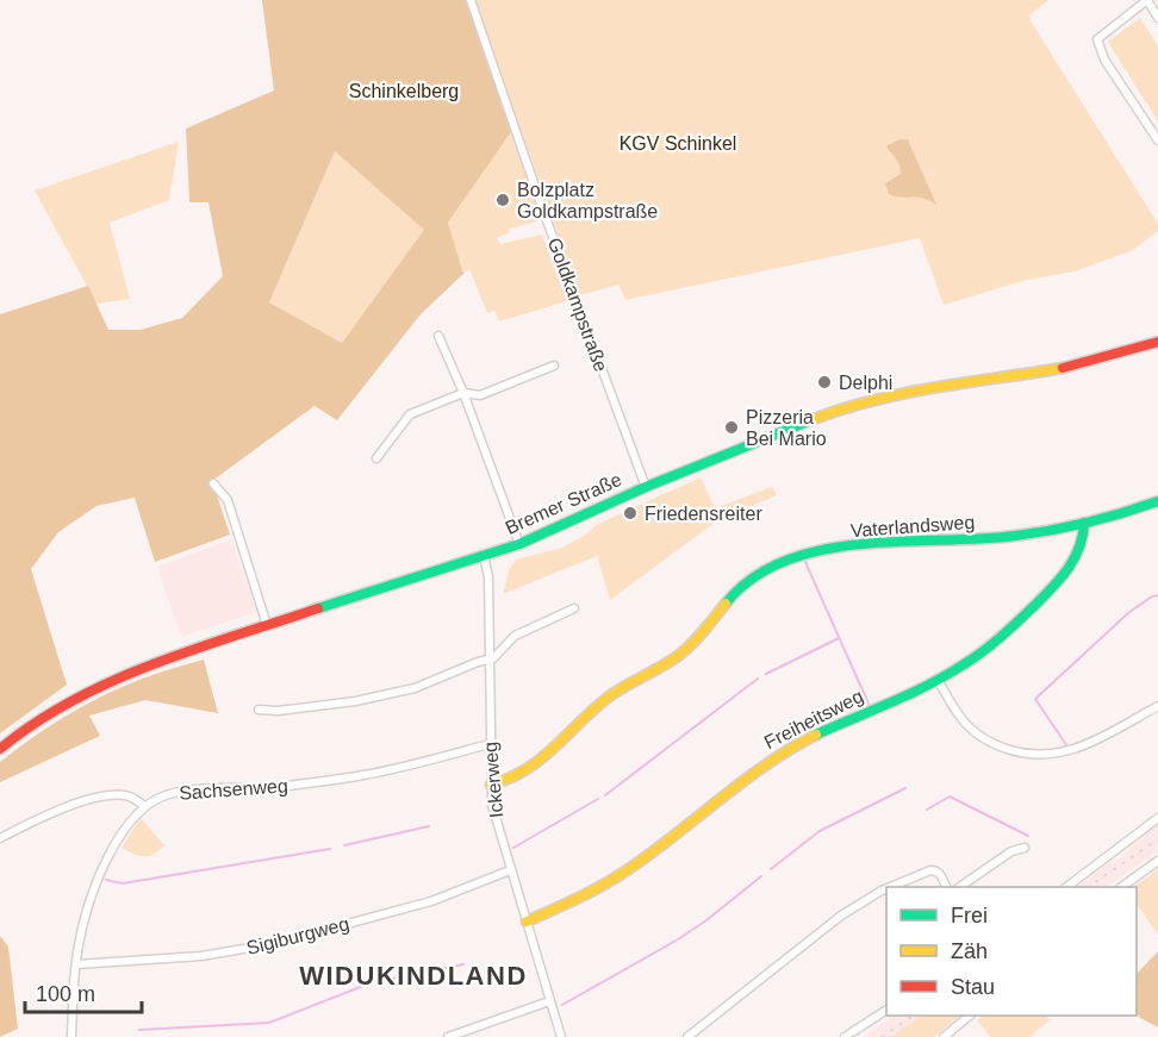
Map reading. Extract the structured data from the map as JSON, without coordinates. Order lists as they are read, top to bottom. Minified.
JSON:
{"streets":{"street":["Goldkampstraße","Bremer Straße","Vaterlandsweg","Freiheitsweg","Ickerweg","Sachsenweg","Sigiburgweg"]},"crossings":[["Goldkampstraße","Bremer Straße"],["Bremer Straße","Ickerweg"],["Vaterlandsweg","Freiheitsweg"],["Vaterlandsweg","Ickerweg"],["Freiheitsweg","Ickerweg"],["Ickerweg","Sachsenweg"],["Ickerweg","Sigiburgweg"],["Sachsenweg","Sigiburgweg"]],"districts":["WIDUKINDLAND"],"parks":["Schinkelberg","KGV Schinkel"],"places":["Bolzplatz Goldkampstraße","Delphi","Pizzeria Bei Mario","Friedensreiter"],"legend":["Frei","Zäh","Stau"],"scale_bar":"100 m"}
